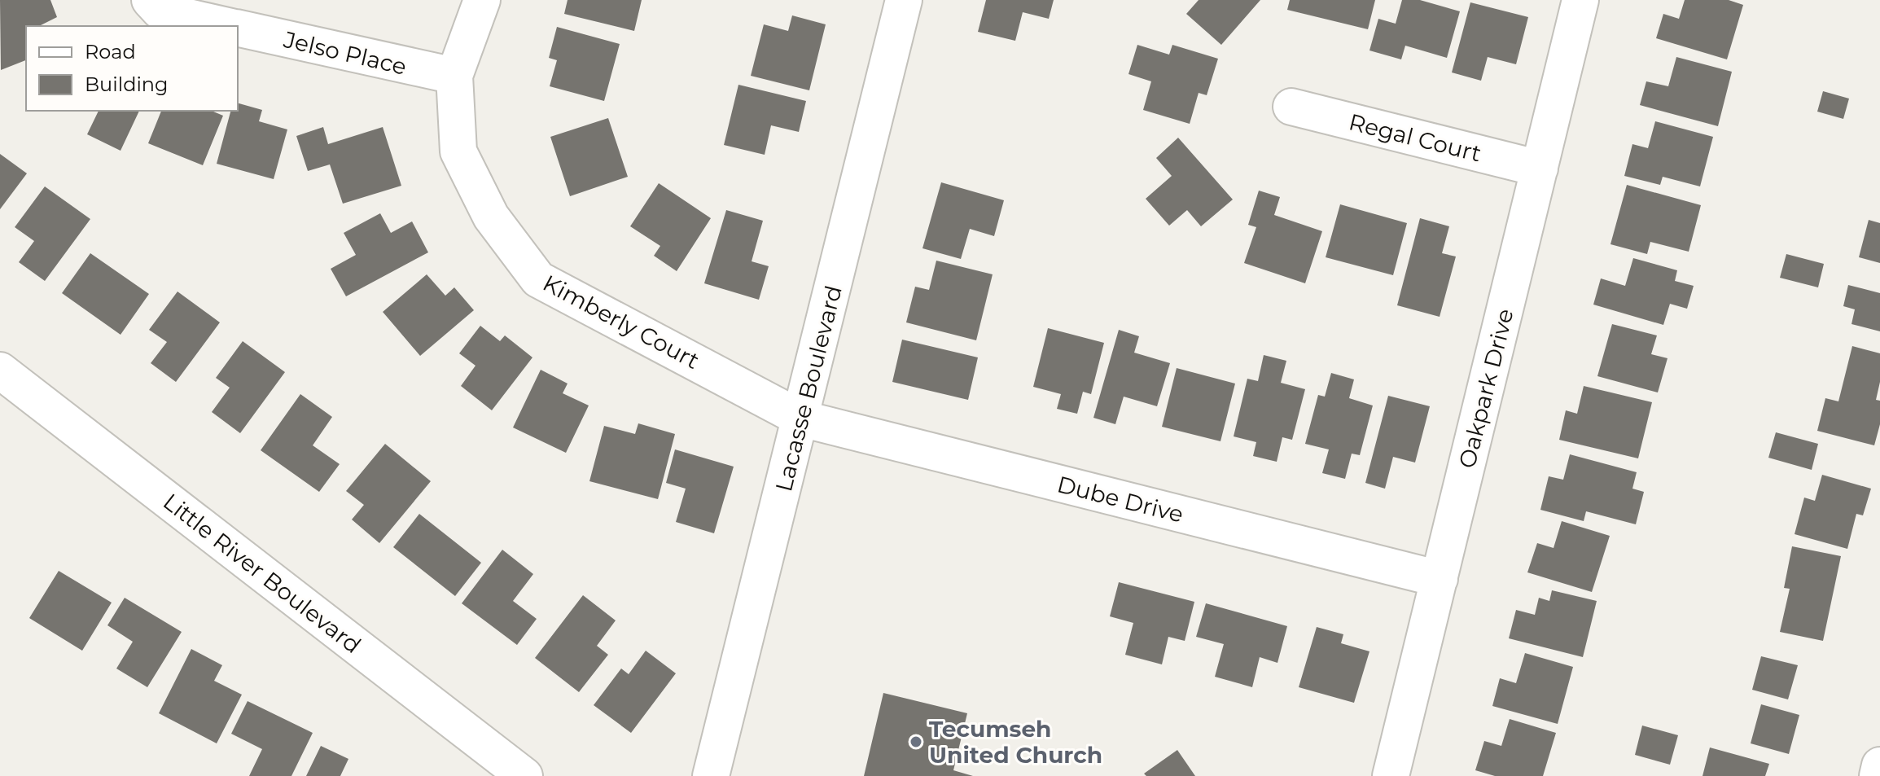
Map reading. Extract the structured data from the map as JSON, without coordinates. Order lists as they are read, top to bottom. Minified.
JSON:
{"streets":{"street":["Jelso Place","Regal Court","Kimberly Court","Lacasse Boulevard","Oakpark Drive","Dube Drive","Little River Boulevard"]},"crossings":[["Jelso Place","Kimberly Court"],["Regal Court","Oakpark Drive"],["Kimberly Court","Lacasse Boulevard"],["Kimberly Court","Dube Drive"],["Lacasse Boulevard","Dube Drive"],["Oakpark Drive","Dube Drive"]],"places":["Tecumseh United Church"],"legend":["Road","Building"]}
